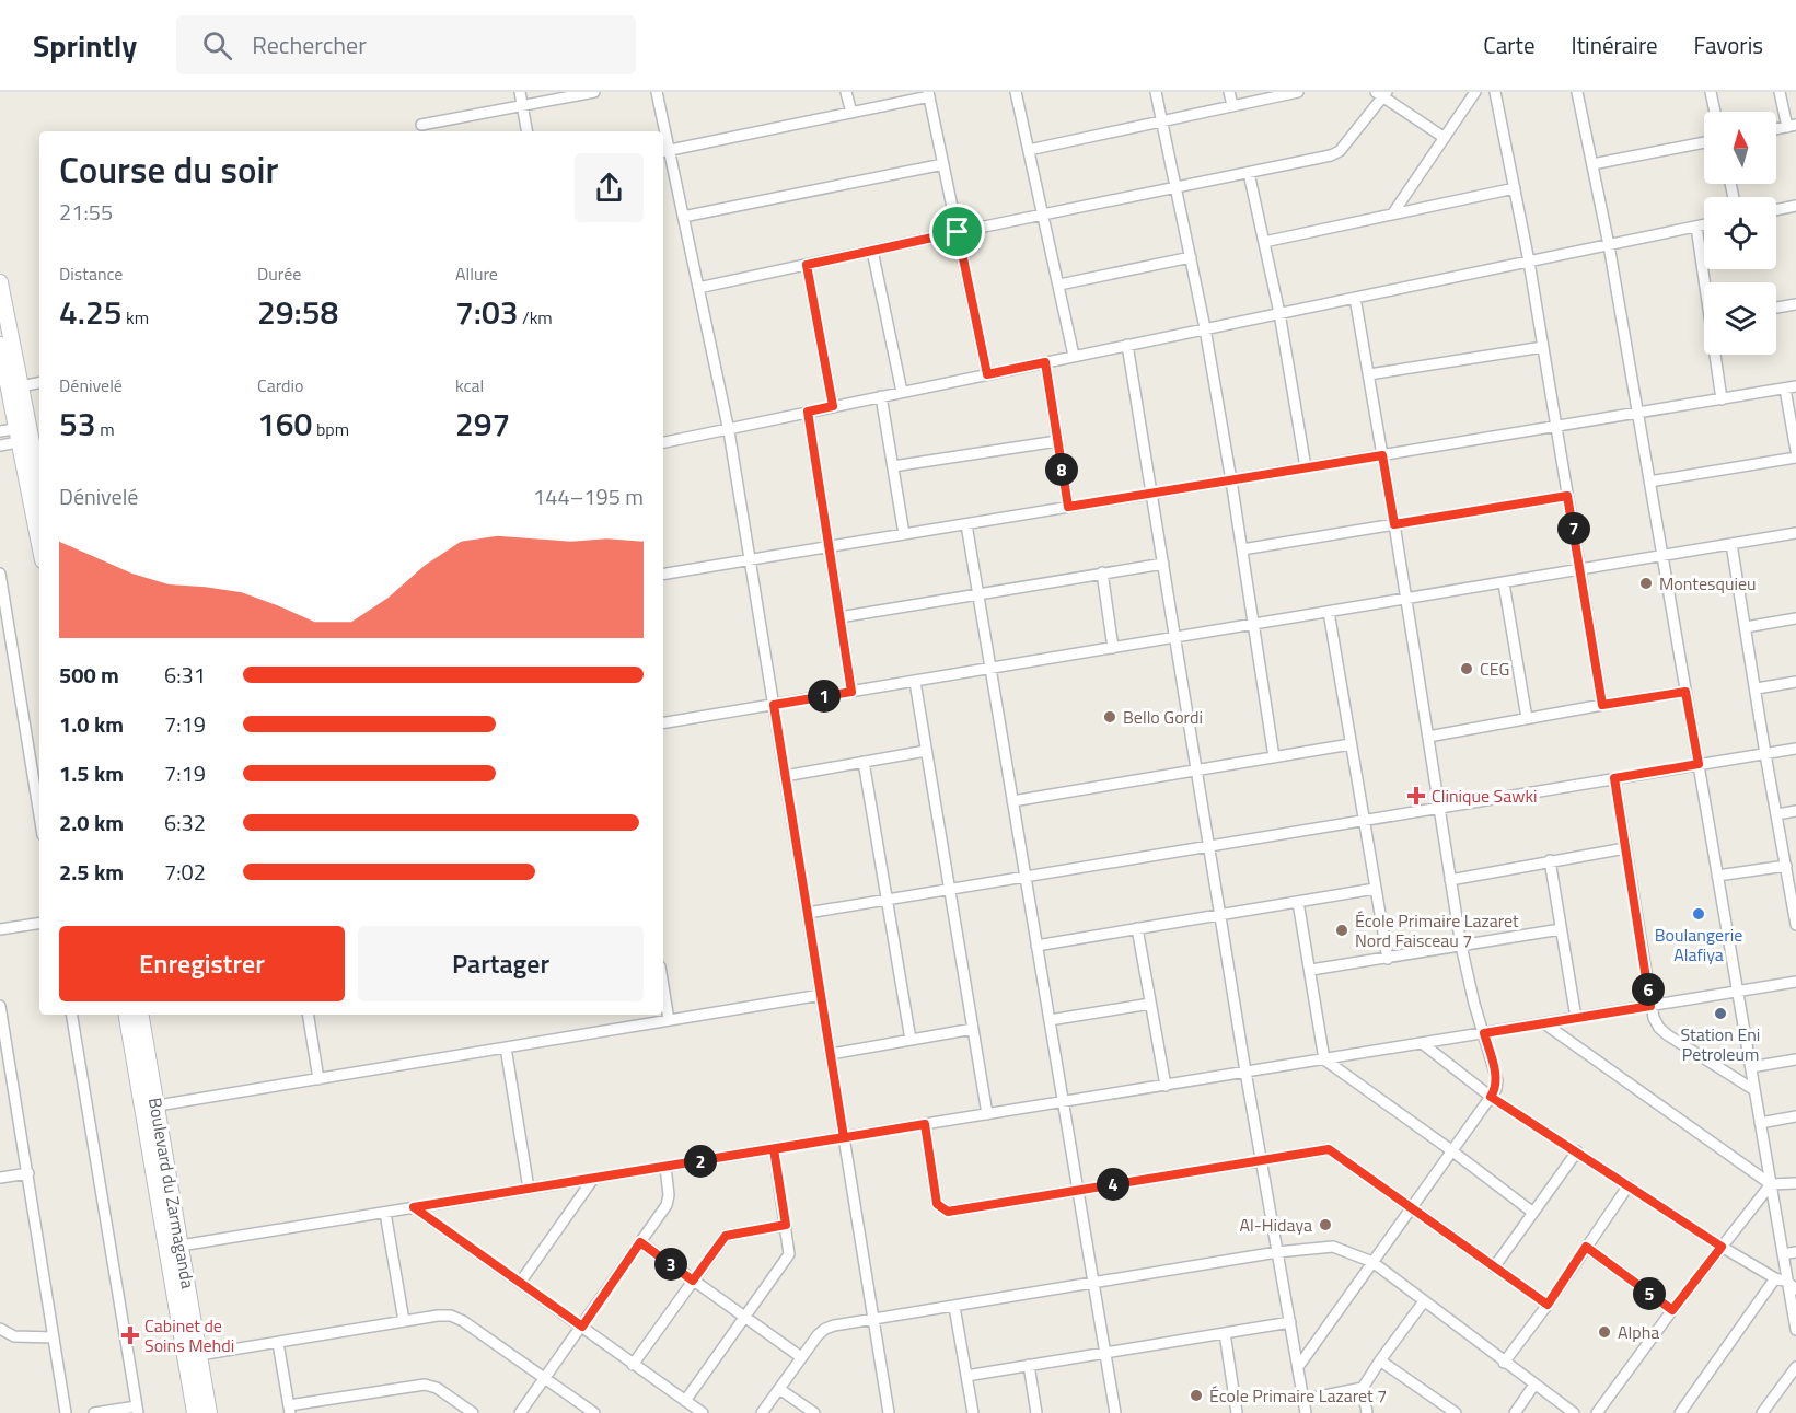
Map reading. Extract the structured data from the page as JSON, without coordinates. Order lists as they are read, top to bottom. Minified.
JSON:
{"streets":{"main road":["Boulevard du Zarmaganda"]},"places":{"other":["Montesquieu","CEG","Bello Gordi","Boulangerie Alafiya","École Primaire Lazaret Nord Faisceau 7","Station Eni Petroleum","Al-Hidaya","Alpha","École Primaire Lazaret 7"],"health":["Clinique Sawki","Cabinet de Soins Mehdi"]},"north":"top","page":{"header":"Sprintly","search":"Rechercher","nav":["Carte","Itinéraire","Favoris"],"heading":["Course du soir","21:55"],"stats":[["Distance","4.25 km"],["Durée","29:58"],["Allure","7:03 /km"],["Dénivelé","53 m"],["Cardio","160 bpm"],["kcal","297"]],"pins":["8","7","1","6","2","4","3","5"],"chart":["Dénivelé","144–195 m"],"list":[{"name":"500 m","note":"6:31"},{"name":"1.0 km","note":"7:19"},{"name":"1.5 km","note":"7:19"},{"name":"2.0 km","note":"6:32"},{"name":"2.5 km","note":"7:02"}],"buttons":["Enregistrer","Partager"]}}
